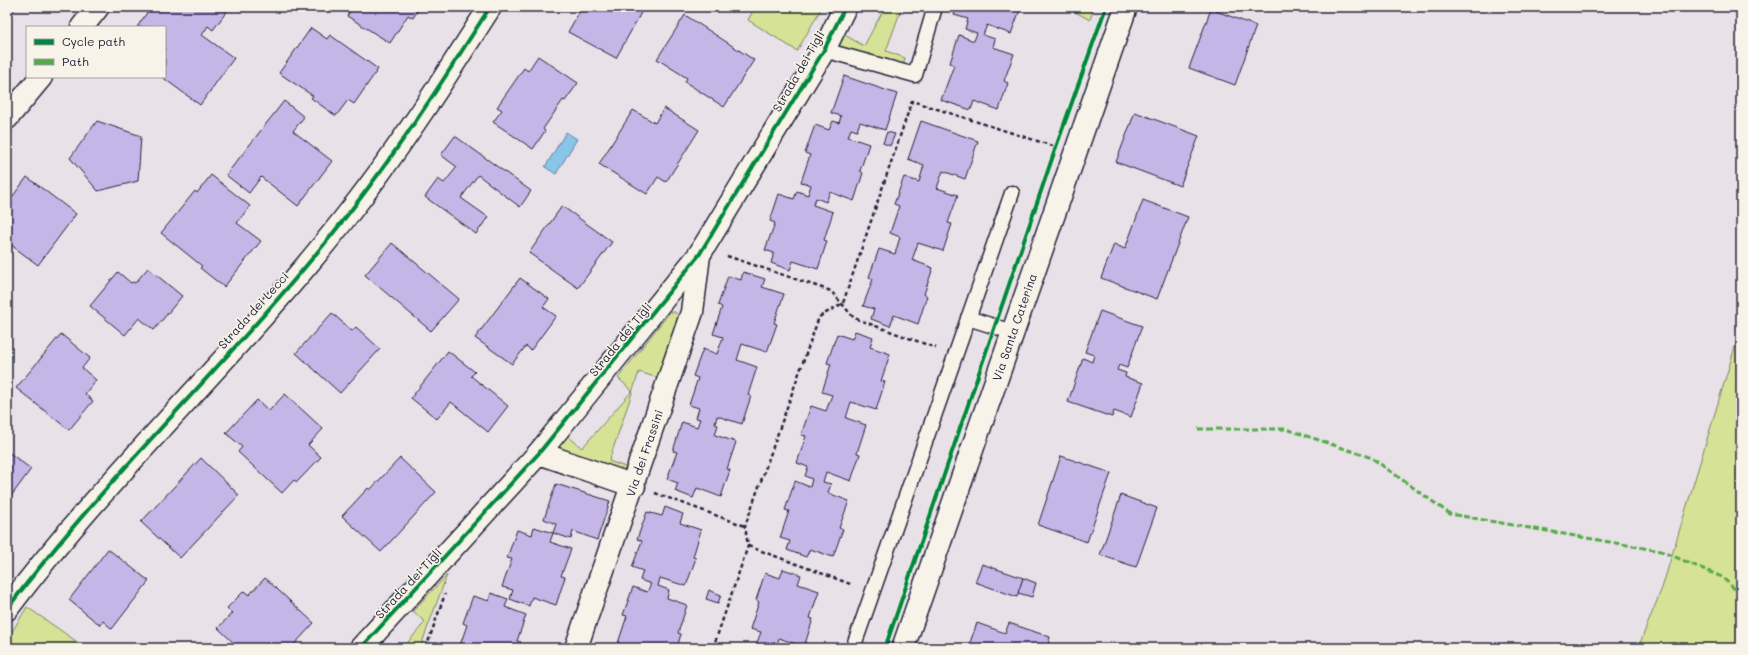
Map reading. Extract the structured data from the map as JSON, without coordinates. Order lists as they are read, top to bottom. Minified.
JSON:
{"streets":{"street":["Strada dei Tigli","Strada dei Lecci","Via Santa Caterina","Via dei Frassini"]},"crossings":[["Strada dei Tigli","Via dei Frassini"]],"legend":["Cycle path","Path"]}
